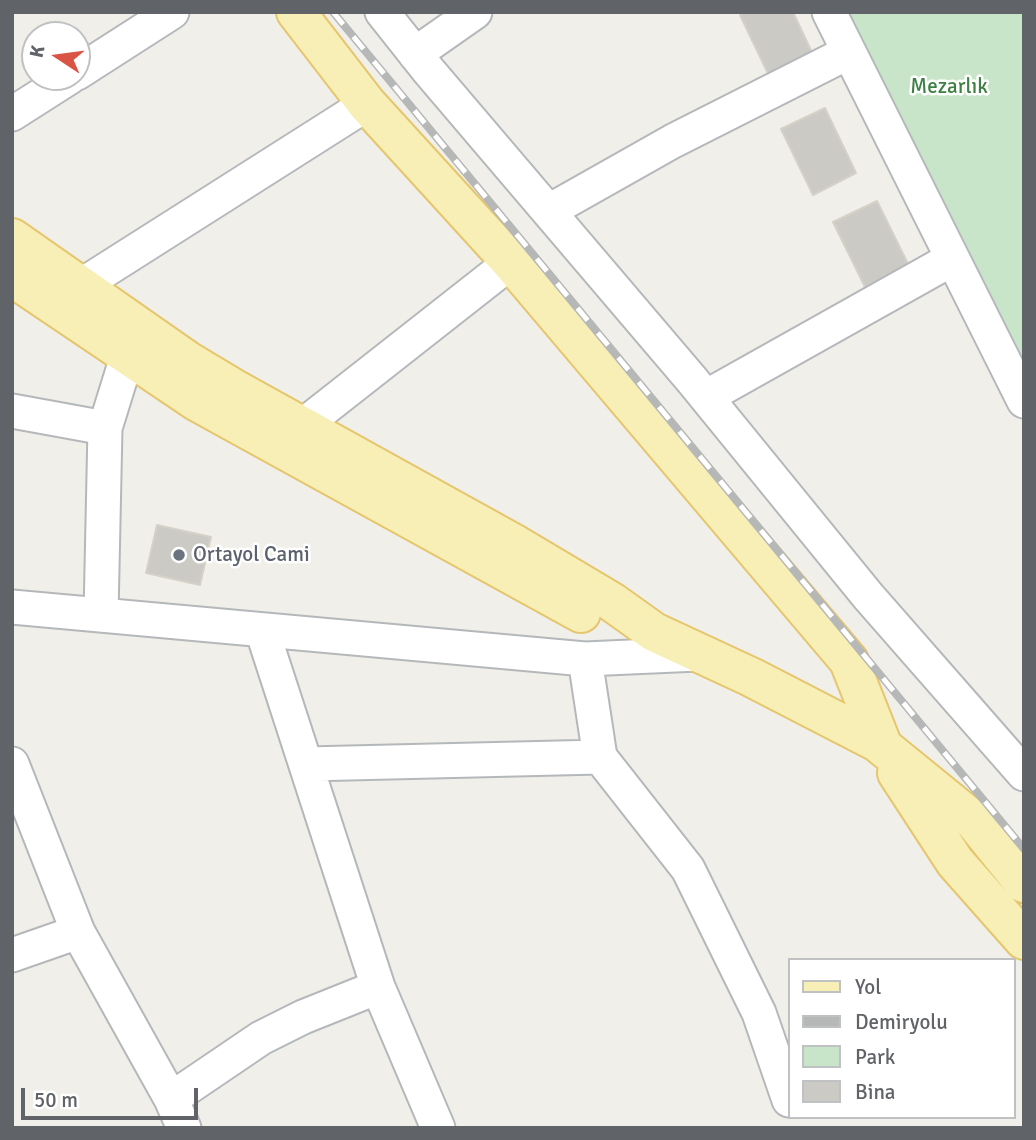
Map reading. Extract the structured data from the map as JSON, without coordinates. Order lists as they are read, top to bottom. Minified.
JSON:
{"parks":["Mezarlık"],"places":["Ortayol Cami"],"legend":["Yol","Demiryolu","Park","Bina"],"scale_bar":"50 m","north":"left"}
